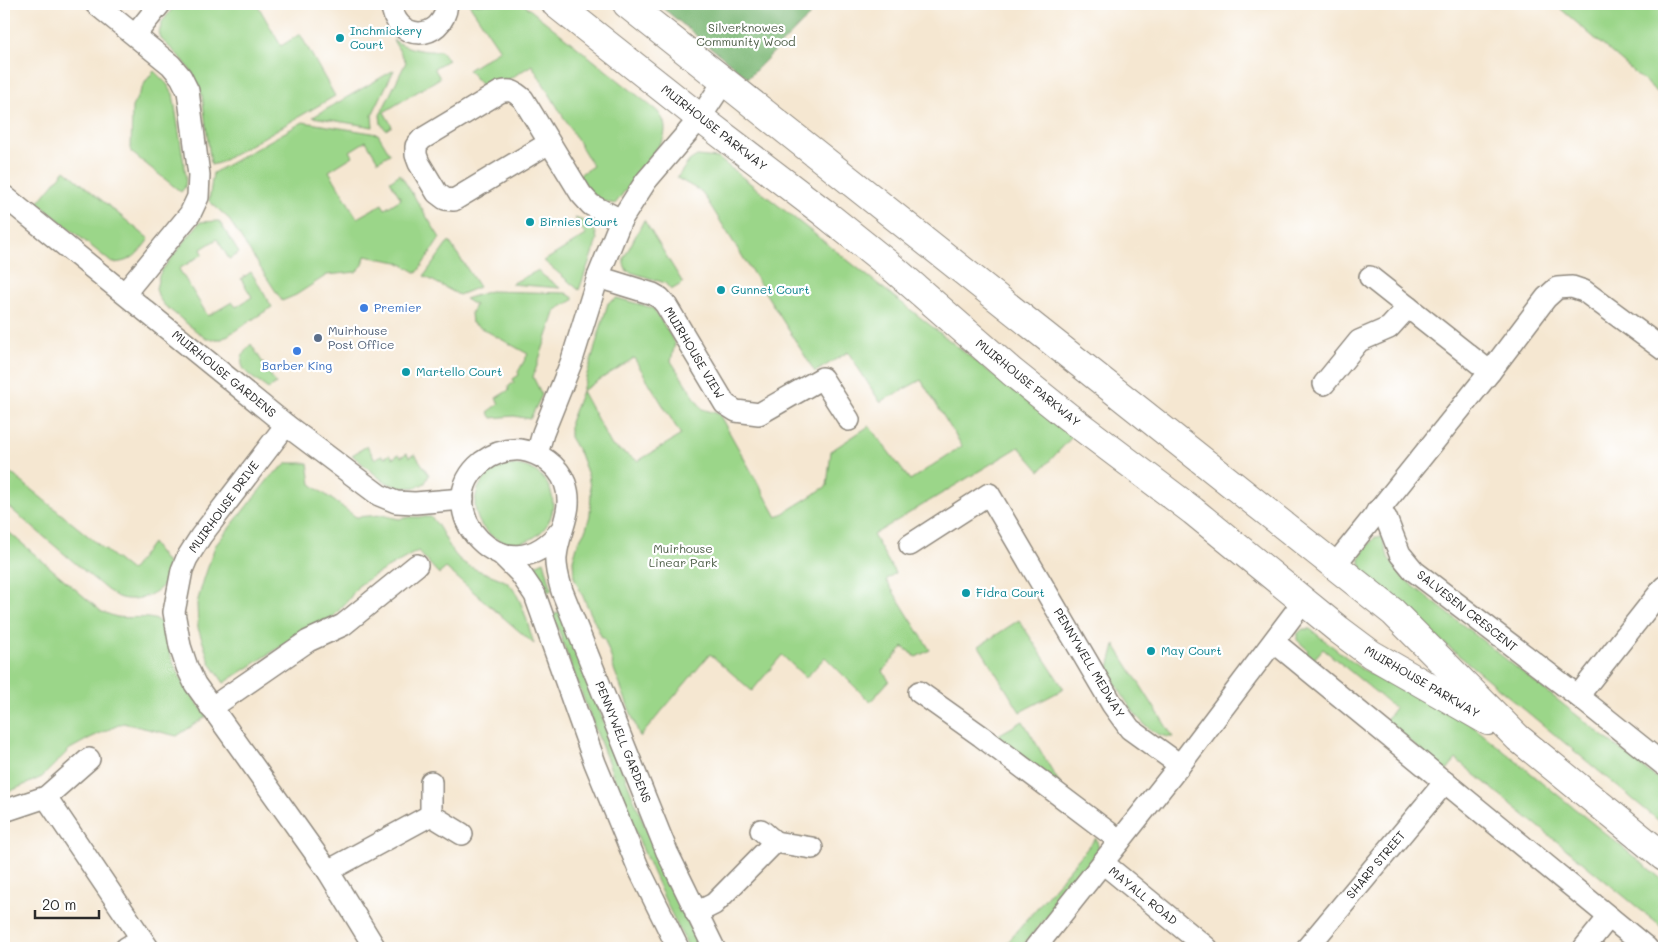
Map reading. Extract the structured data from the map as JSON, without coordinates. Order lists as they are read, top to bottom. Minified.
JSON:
{"streets":{"street":["MUIRHOUSE PARKWAY","MUIRHOUSE VIEW","MUIRHOUSE GARDENS","MUIRHOUSE DRIVE","SALVESEN CRESCENT","PENNYWELL MEDWAY","PENNYWELL GARDENS","SHARP STREET","MAYALL ROAD"]},"crossings":[["MUIRHOUSE GARDENS","MUIRHOUSE DRIVE"],["MUIRHOUSE GARDENS","PENNYWELL GARDENS"]],"parks":["Silverknowes Community Wood","Muirhouse Linear Park"],"places":["Inchmickery Court","Birnies Court","Gunnet Court","Premier","Muirhouse Post Office","Barber King","Martello Court","Fidra Court","May Court"],"scale_bar":"20 m"}
